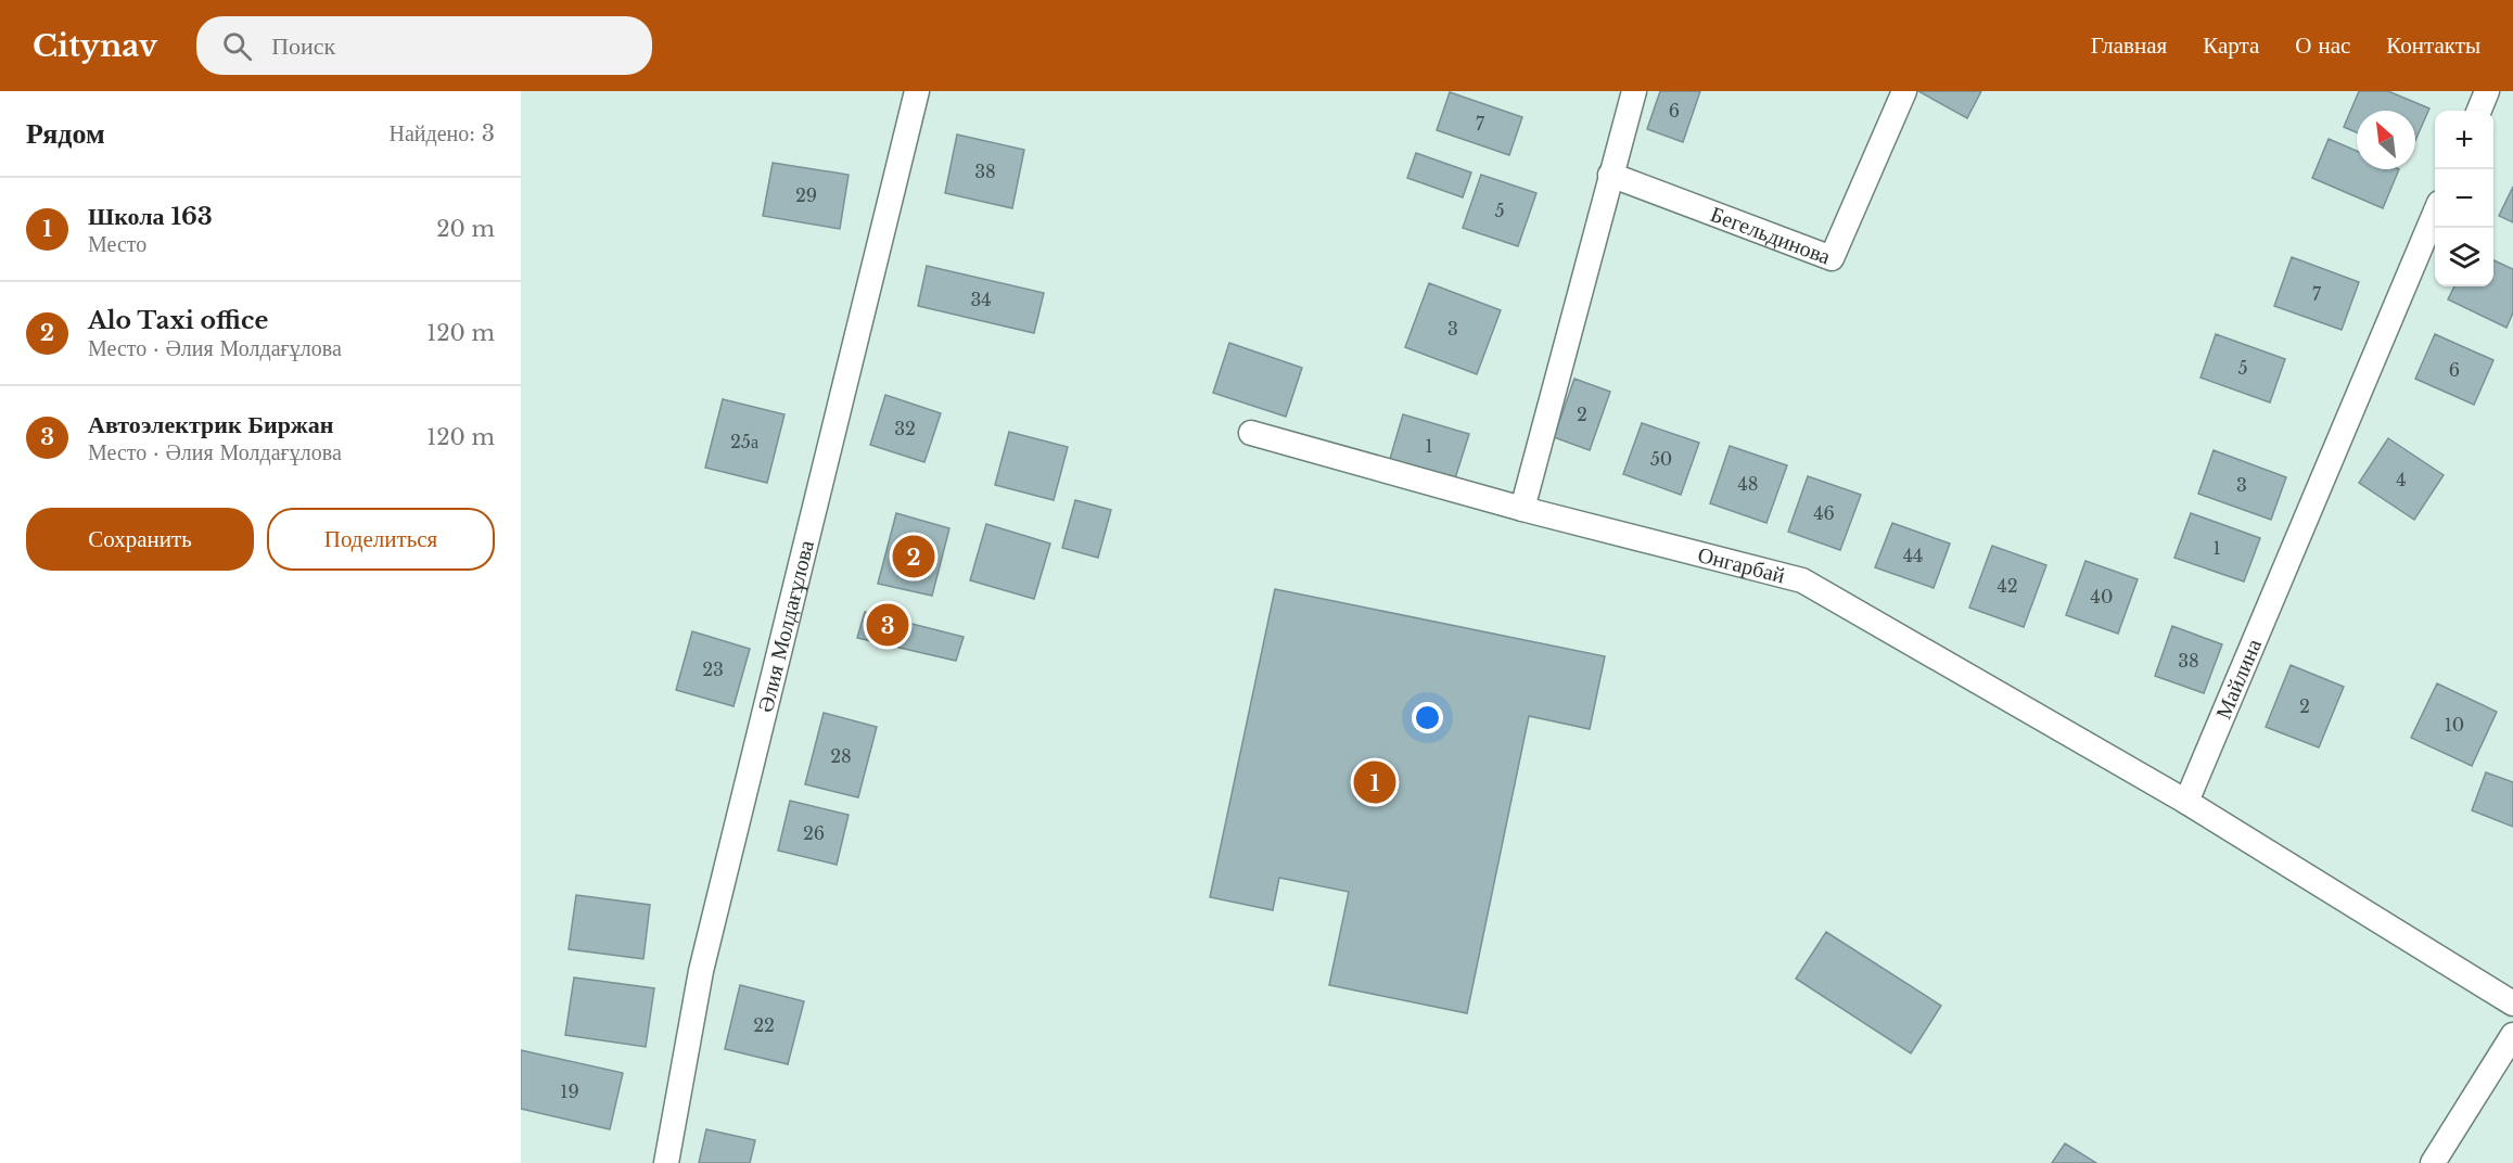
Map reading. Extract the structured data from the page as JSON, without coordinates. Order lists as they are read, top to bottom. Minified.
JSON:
{"streets":{"street":["Бегельдинова","Онгарбай","Әлия Молдағұлова","Майлина"]},"crossings":[["Онгарбай","Майлина"]],"house_numbers":["6","7","38","29","5","7","34","3","5","6","2","32","25а","1","50","4","48","3","46","1","44","42","40","38","23","2","10","28","26","22","19"],"north":"top left","page":{"header":"Citynav","search":"Поиск","nav":["Главная","Карта","О нас","Контакты"],"heading":["Рядом","Найдено: 3"],"map_buttons":["+","−"],"list":[{"mark":"1","name":"Школа 163","note":"Место","value":"20 m"},{"mark":"2","name":"Alo Taxi office","note":"Место · Әлия Молдағұлова","value":"120 m"},{"mark":"3","name":"Автоэлектрик Биржан","note":"Место · Әлия Молдағұлова","value":"120 m"}],"buttons":["Сохранить","Поделиться"],"pins":["2","3","1"]}}
